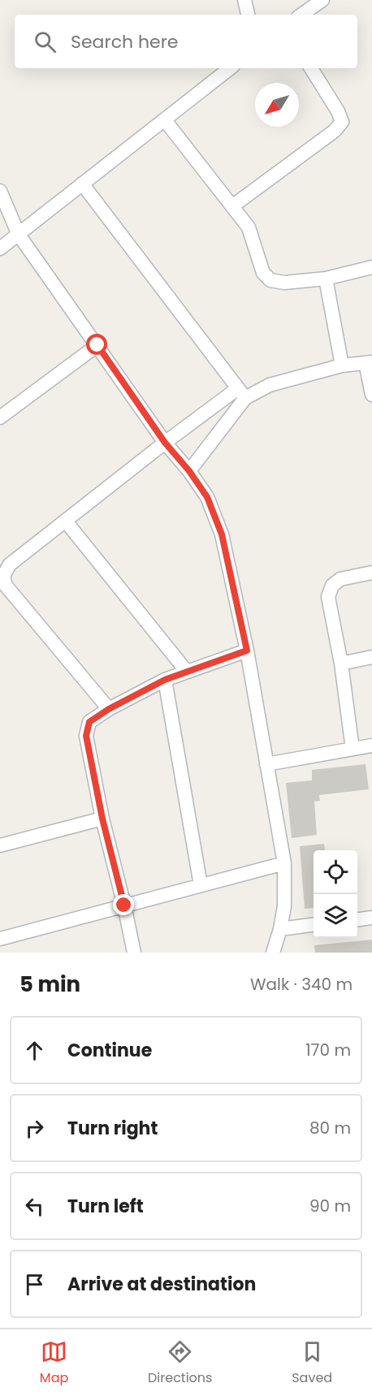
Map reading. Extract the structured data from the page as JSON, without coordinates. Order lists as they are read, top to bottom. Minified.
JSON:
{"north":"bottom left","page":{"search":"Search here","heading":["5 min","Walk · 340 m"],"list":[["Continue","170 m"],["Turn right","80 m"],["Turn left","90 m"],"Arrive at destination"],"nav":["Map","Directions","Saved"]}}
